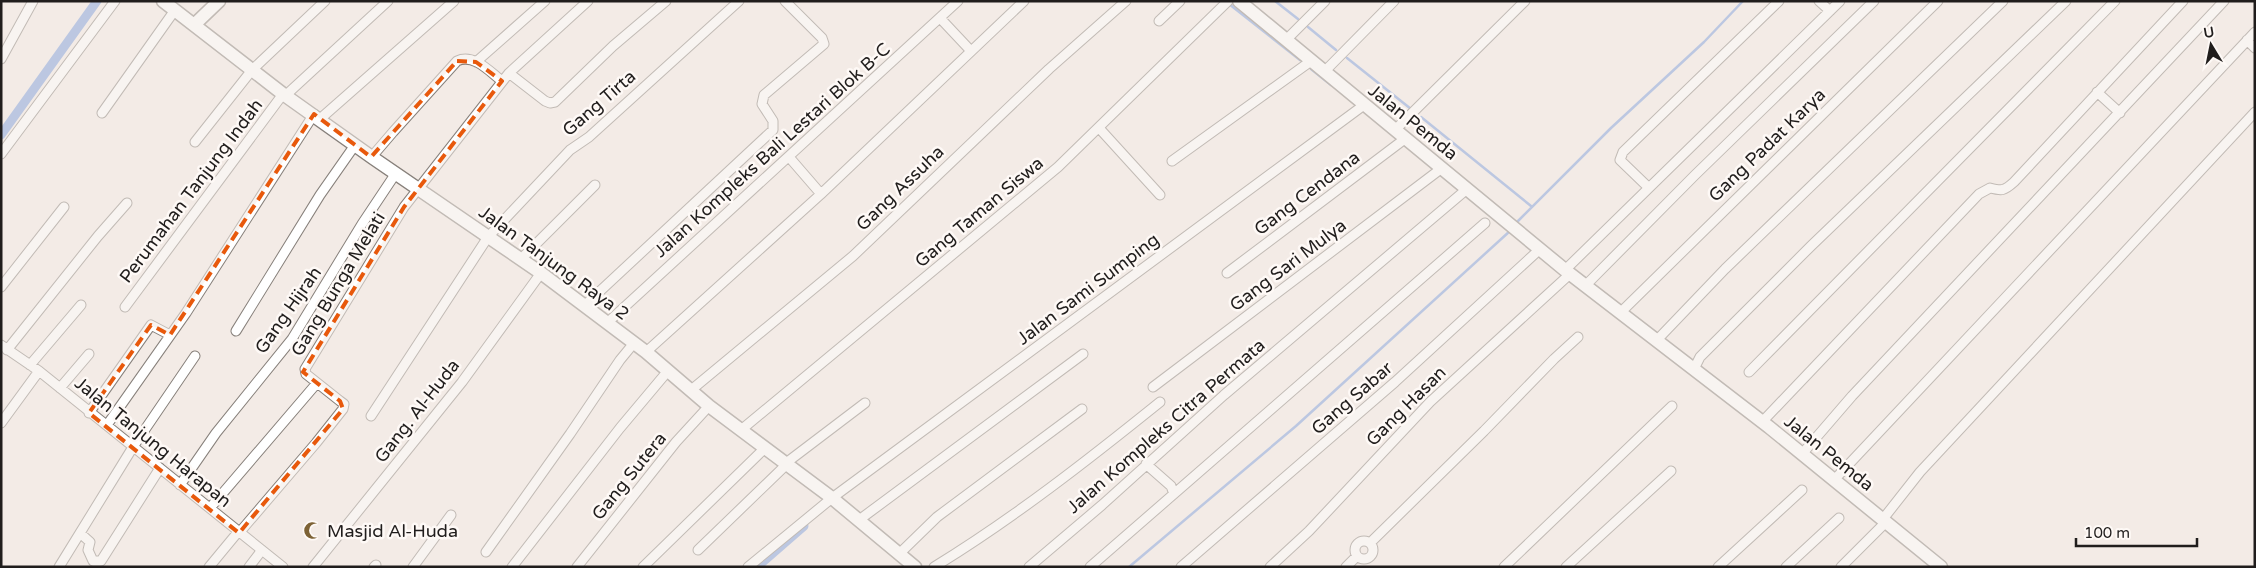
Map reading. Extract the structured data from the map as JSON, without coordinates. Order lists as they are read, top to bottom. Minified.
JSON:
{"streets":{"street":["Gang Tirta","Jalan Pemda","Gang Padat Karya","Jalan Kompleks Bali Lestari Blok B-C","Gang Assuha","Perumahan Tanjung Indah","Gang Cendana","Gang Taman Siswa","Jalan Tanjung Raya 2","Gang Sari Mulya","Gang Bunga Melati","Jalan Sami Sumping","Gang Hijrah","Gang Sabar","Gang Hasan","Gang. Al-Huda","Jalan Kompleks Citra Permata","Jalan Tanjung Harapan","Gang Sutera"]},"crossings":[["Gang Tirta","Jalan Tanjung Raya 2"],["Jalan Pemda","Gang Padat Karya"],["Jalan Pemda","Gang Cendana"],["Jalan Pemda","Gang Taman Siswa"],["Jalan Pemda","Gang Sari Mulya"],["Jalan Pemda","Jalan Sami Sumping"],["Jalan Pemda","Gang Sabar"],["Jalan Pemda","Gang Hasan"],["Jalan Pemda","Jalan Kompleks Citra Permata"],["Jalan Kompleks Bali Lestari Blok B-C","Jalan Tanjung Raya 2"],["Gang Assuha","Jalan Tanjung Raya 2"],["Perumahan Tanjung Indah","Jalan Tanjung Raya 2"],["Gang Taman Siswa","Jalan Tanjung Raya 2"],["Jalan Tanjung Raya 2","Gang Bunga Melati"],["Jalan Tanjung Raya 2","Jalan Sami Sumping"],["Jalan Tanjung Raya 2","Gang Hijrah"],["Jalan Tanjung Raya 2","Gang. Al-Huda"],["Jalan Tanjung Raya 2","Gang Sutera"],["Gang Bunga Melati","Jalan Tanjung Harapan"],["Gang Hijrah","Jalan Tanjung Harapan"]],"places":{"mosque":["Masjid Al-Huda"]},"scale_bar":"100 m","north":"top"}
